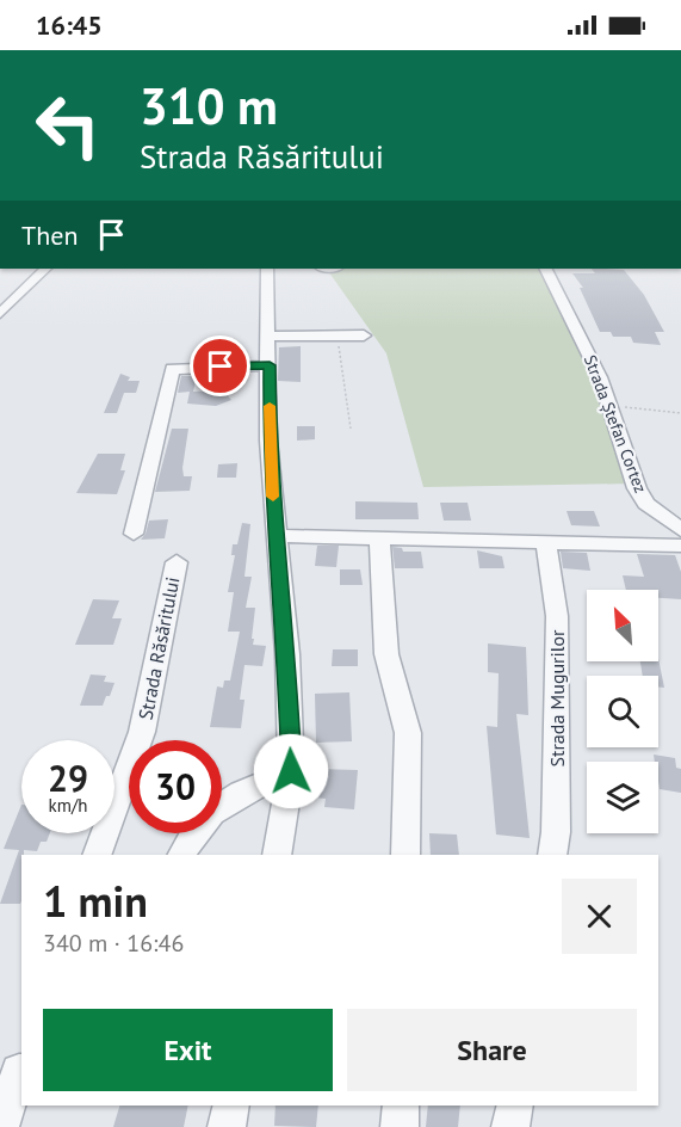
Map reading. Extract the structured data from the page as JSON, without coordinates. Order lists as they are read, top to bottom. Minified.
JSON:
{"streets":{"street":["Strada Ștefan Cortez","Strada Răsăritului","Strada Mugurilor"]},"north":"top left","page":{"status":"16:45","turn":["310 m","Strada Răsăritului"],"then":"Then","speed":"29 km/h","limit":"30","heading":["1 min","340 m · 16:46"],"buttons":["Exit","Share"]}}
